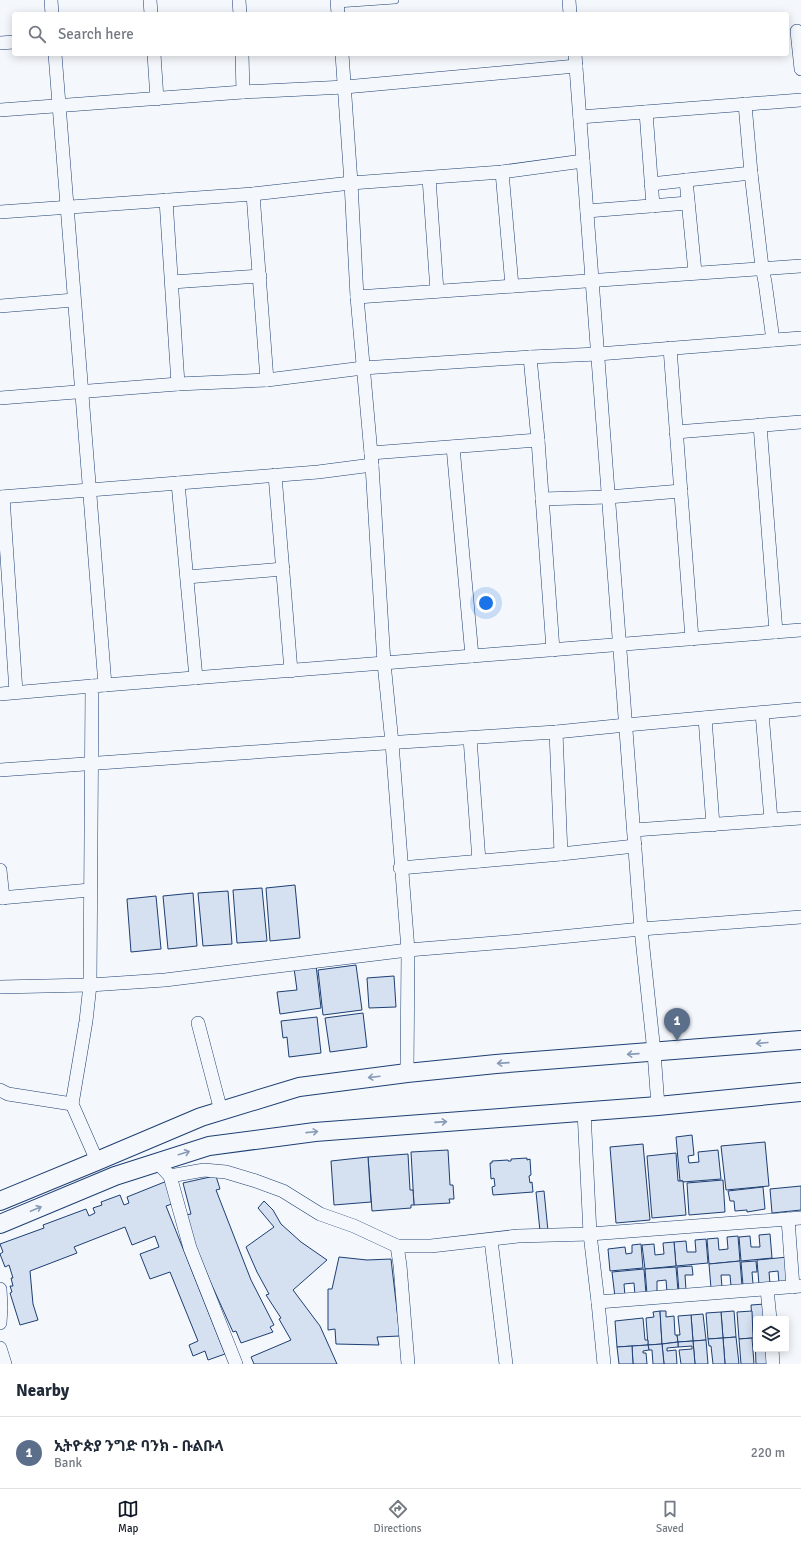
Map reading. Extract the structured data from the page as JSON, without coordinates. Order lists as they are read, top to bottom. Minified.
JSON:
{"page":{"search":"Search here","pins":"1","heading":"Nearby","list":[{"mark":"1","name":"ኢትዮጵያ ንግድ ባንክ - ቡልቡላ","note":"Bank","value":"220 m"}],"nav":["Map","Directions","Saved"]}}
